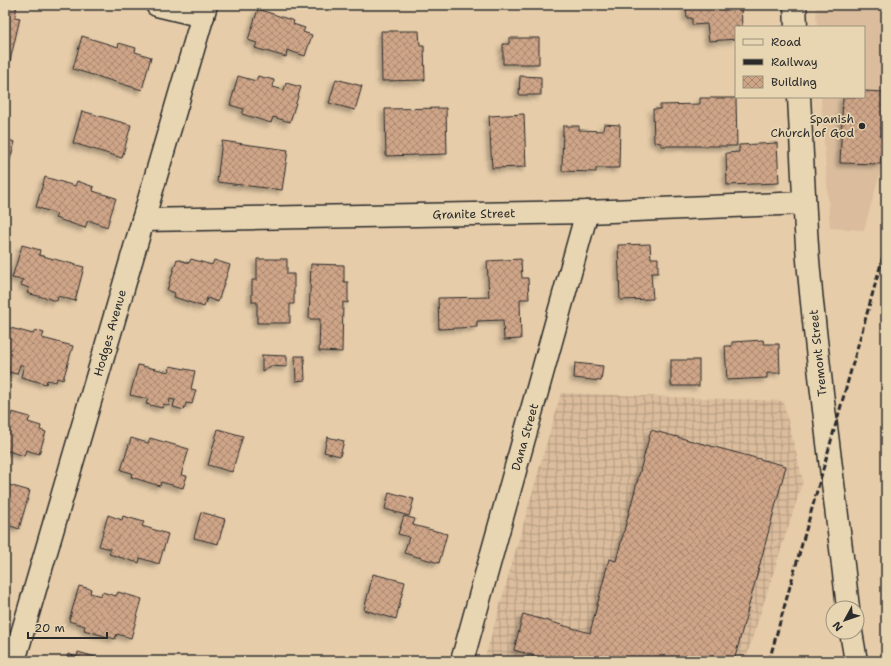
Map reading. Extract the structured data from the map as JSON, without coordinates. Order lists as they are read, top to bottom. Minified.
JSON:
{"streets":{"street":["Granite Street","Hodges Avenue","Tremont Street","Dana Street"]},"crossings":[["Granite Street","Hodges Avenue"],["Granite Street","Tremont Street"],["Granite Street","Dana Street"]],"places":["Spanish Church of God"],"legend":["Road","Railway","Building"],"scale_bar":"20 m","north":"bottom left"}
